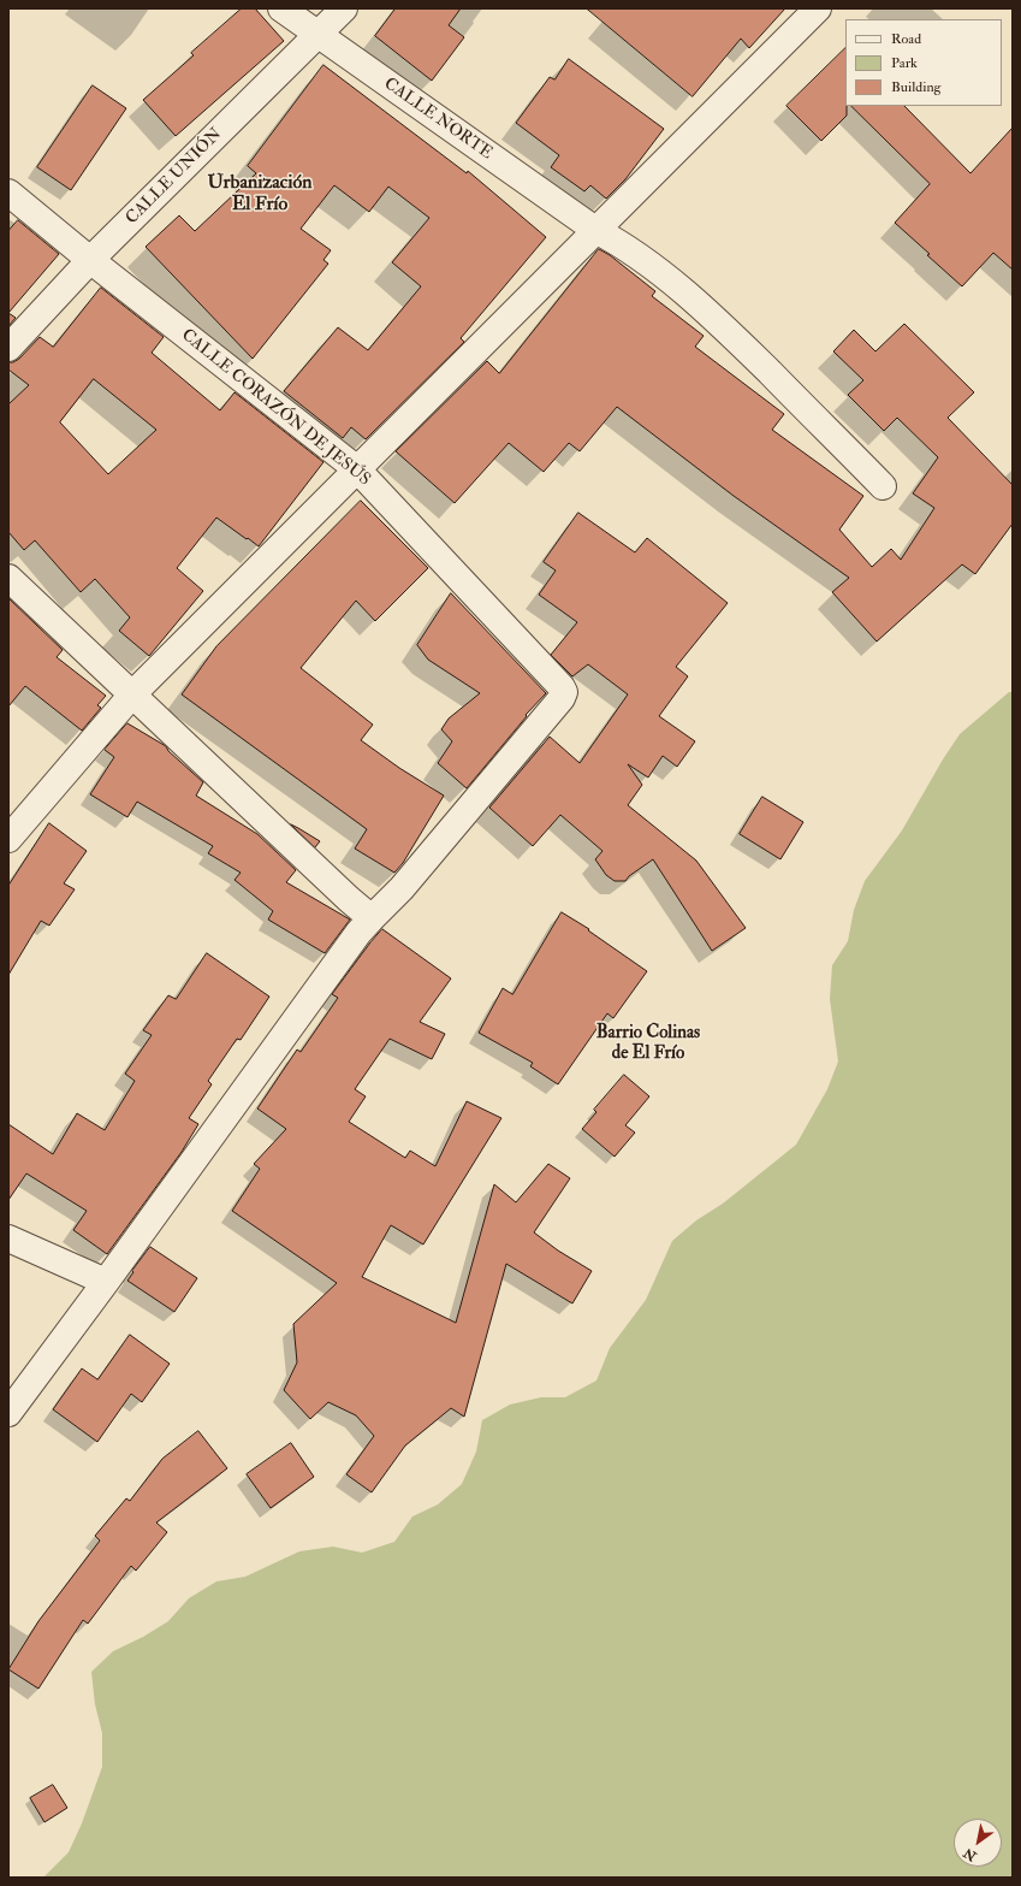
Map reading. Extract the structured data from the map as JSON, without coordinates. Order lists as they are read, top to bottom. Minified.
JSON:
{"streets":{"street":["CALLE NORTE","CALLE UNIÓN","CALLE CORAZÓN DE JESÚS"]},"crossings":[["CALLE NORTE","CALLE UNIÓN"],["CALLE UNIÓN","CALLE CORAZÓN DE JESÚS"]],"districts":["Urbanización El Frío","Barrio Colinas de El Frío"],"legend":["Road","Park","Building"],"north":"bottom left"}
